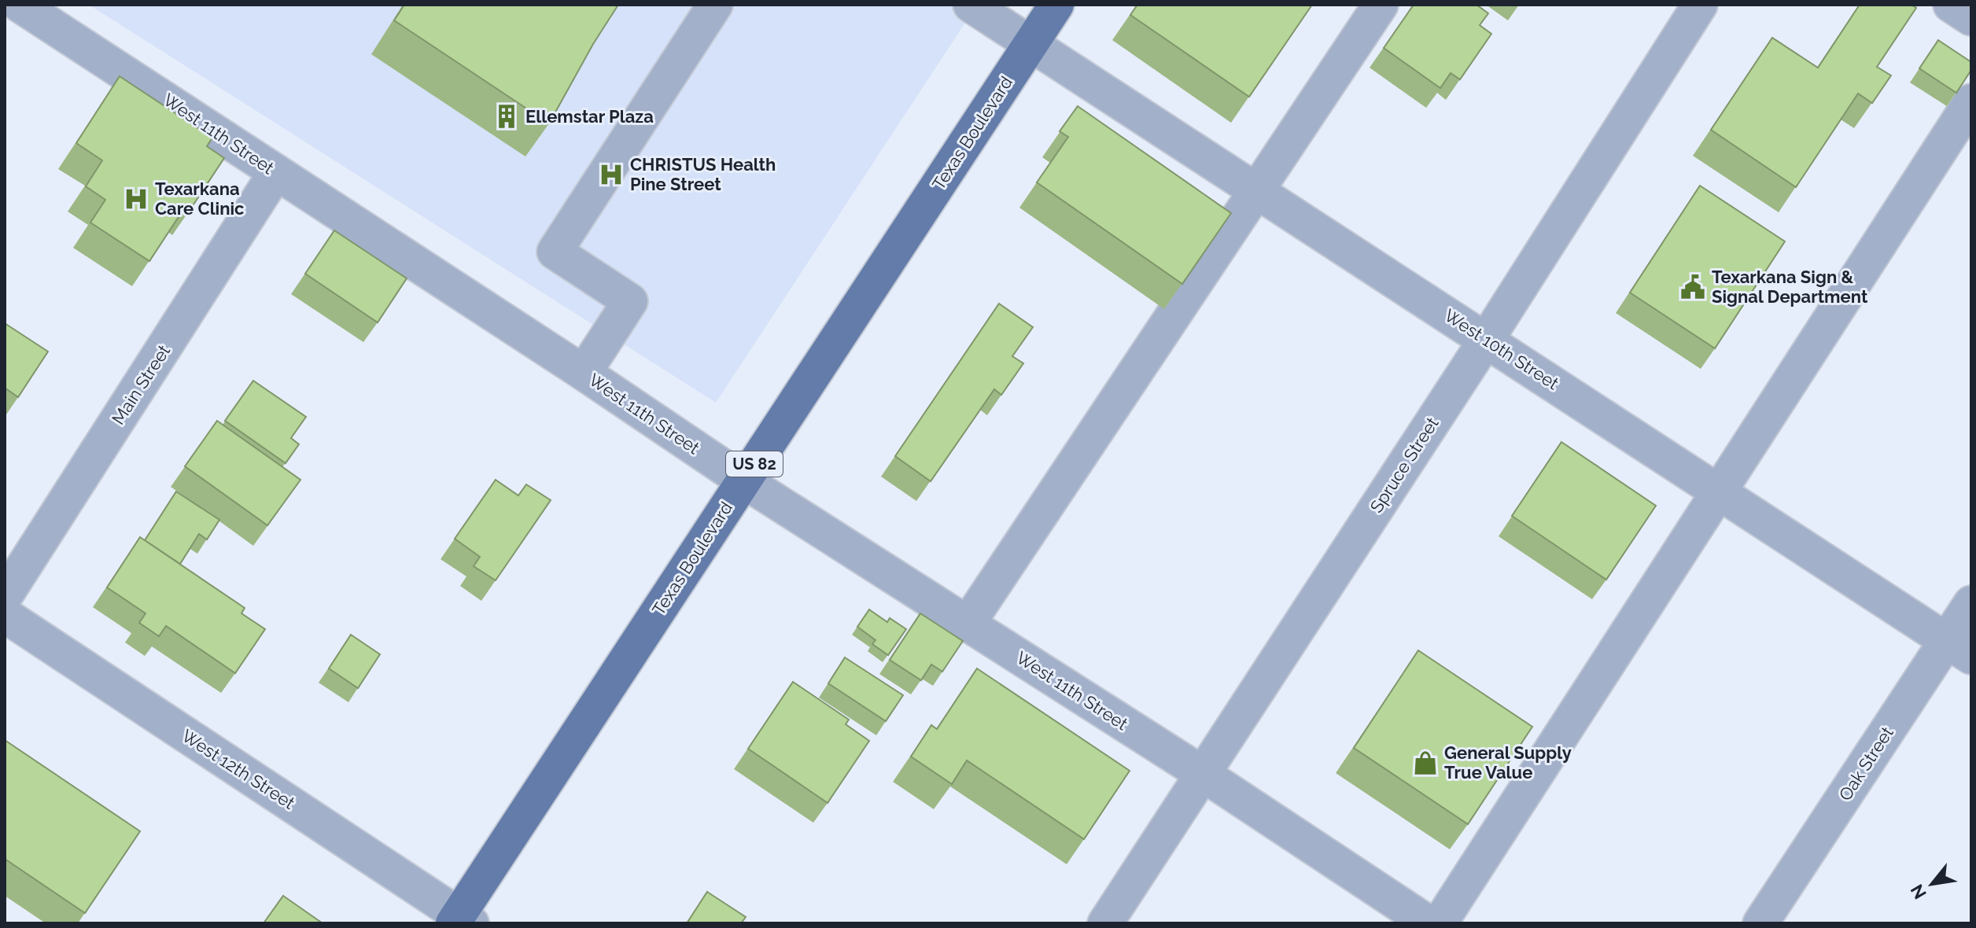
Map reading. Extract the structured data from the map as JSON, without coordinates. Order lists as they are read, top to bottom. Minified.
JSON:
{"streets":{"main road":["Texas Boulevard","US 82"],"street":["West 11th Street","West 10th Street","Main Street","Spruce Street","Oak Street","West 12th Street"]},"crossings":[["Texas Boulevard","West 11th Street"],["Texas Boulevard","West 10th Street"],["Texas Boulevard","West 12th Street"],["West 11th Street","Main Street"],["West 11th Street","Spruce Street"],["West 10th Street","Spruce Street"],["West 10th Street","Oak Street"]],"places":{"building":["Ellemstar Plaza"],"hospital":["CHRISTUS Health Pine Street","Texarkana Care Clinic"],"public building":["Texarkana Sign & Signal Department"],"shop":["General Supply True Value"]},"north":"bottom left"}
